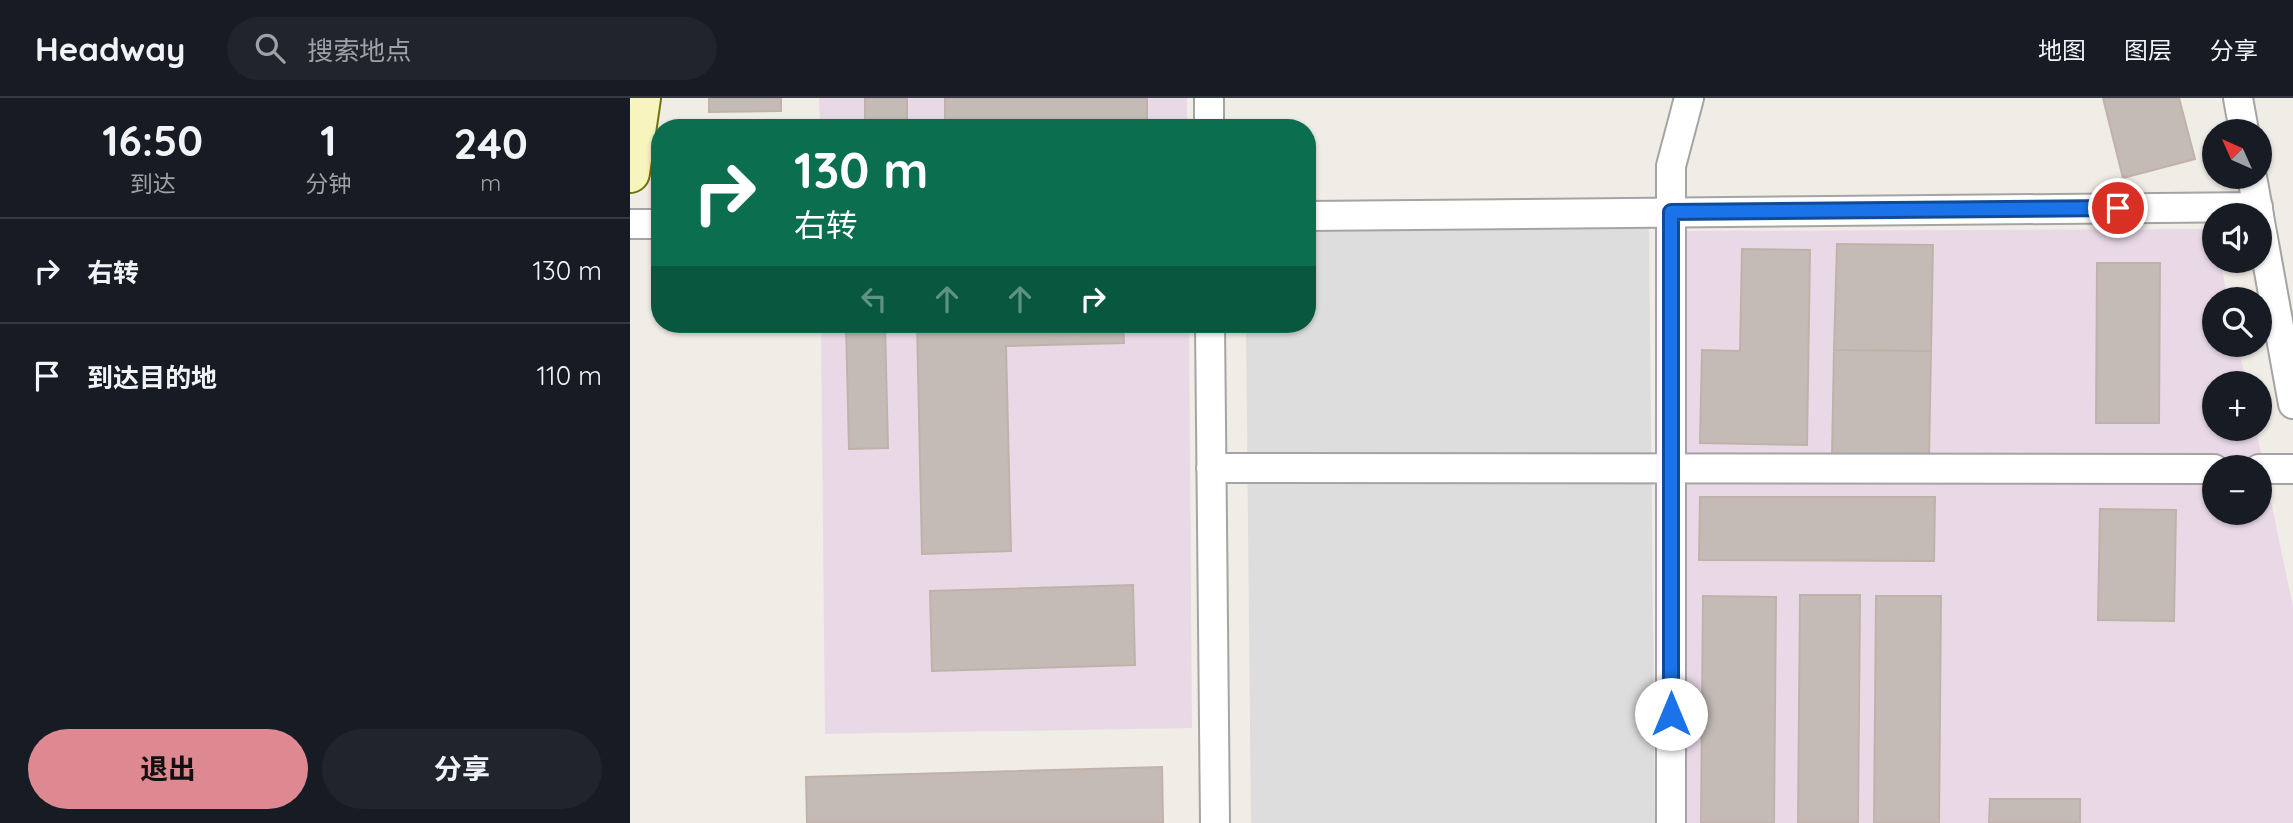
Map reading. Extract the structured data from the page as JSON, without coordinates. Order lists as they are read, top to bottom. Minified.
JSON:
{"north":"top left","page":{"header":"Headway","search":"搜索地点","nav":["地图","图层","分享"],"eta":["16:50","到达","1","分钟","240","m"],"map_buttons":["+","−"],"turn":["130 m","右转"],"list":[{"name":"右转","value":"130 m"},{"name":"到达目的地","value":"110 m"}],"buttons":["退出","分享"]}}
